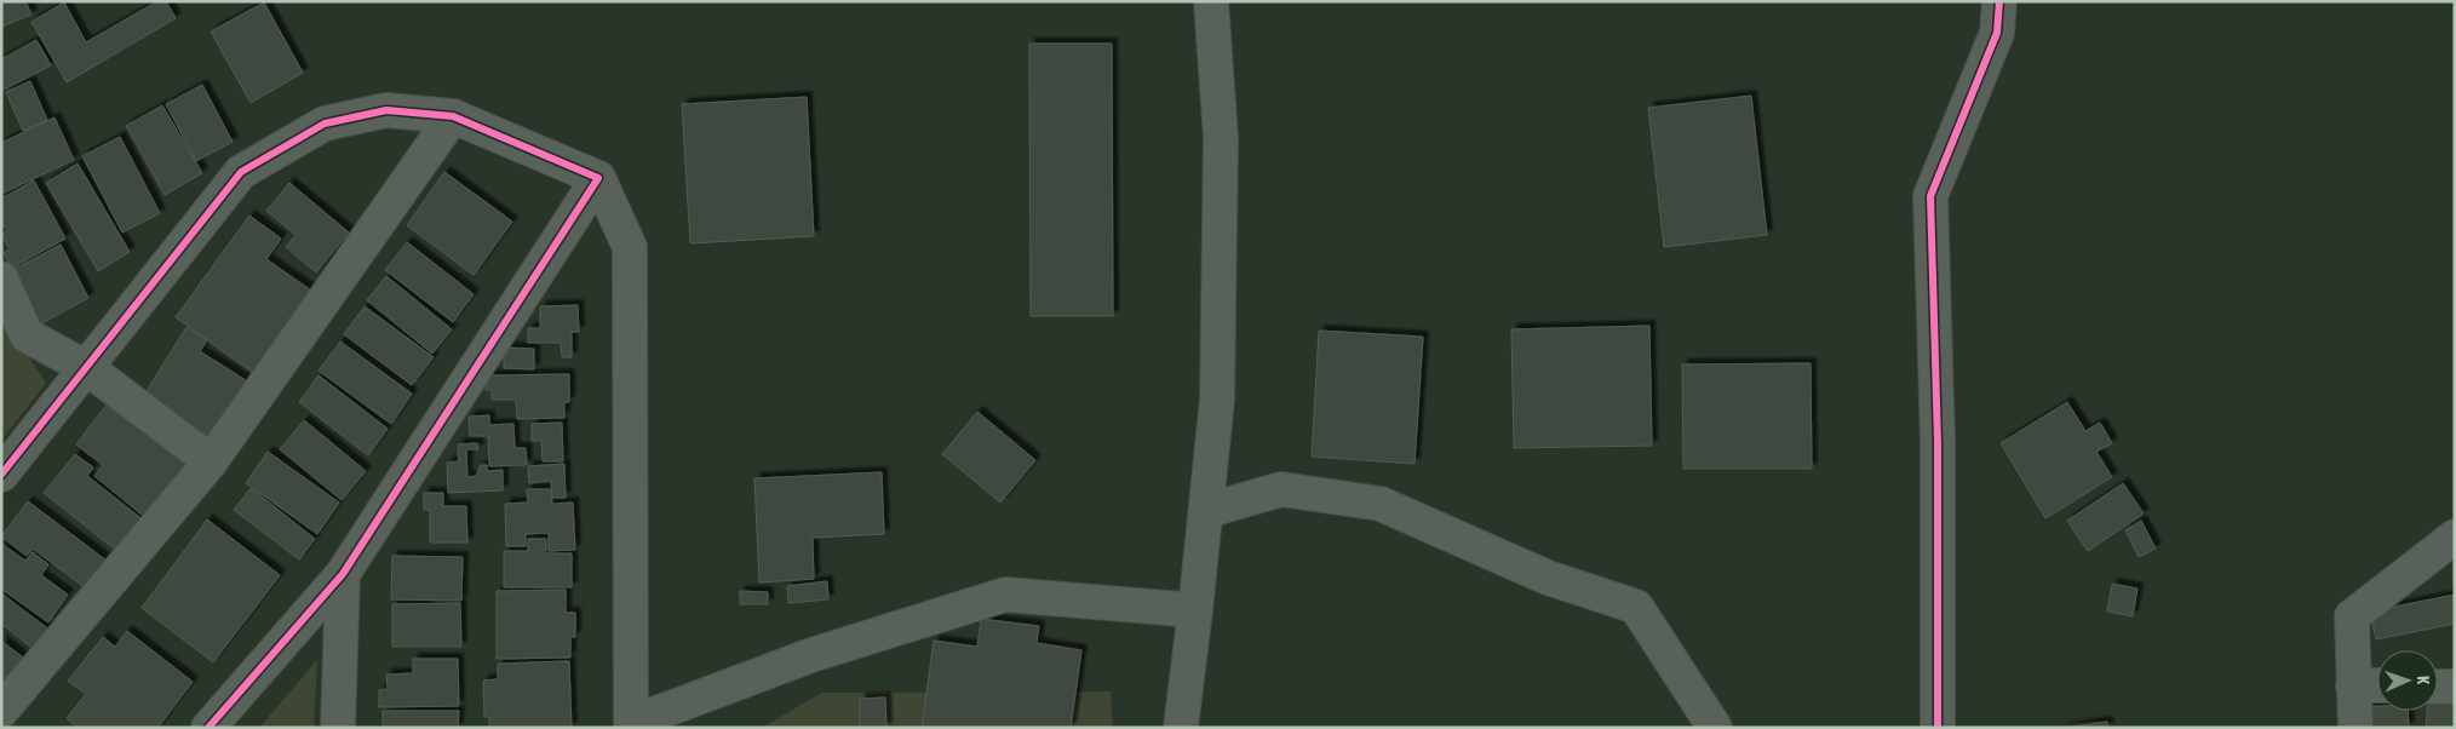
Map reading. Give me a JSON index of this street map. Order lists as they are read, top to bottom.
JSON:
{
  "north": "right"
}
